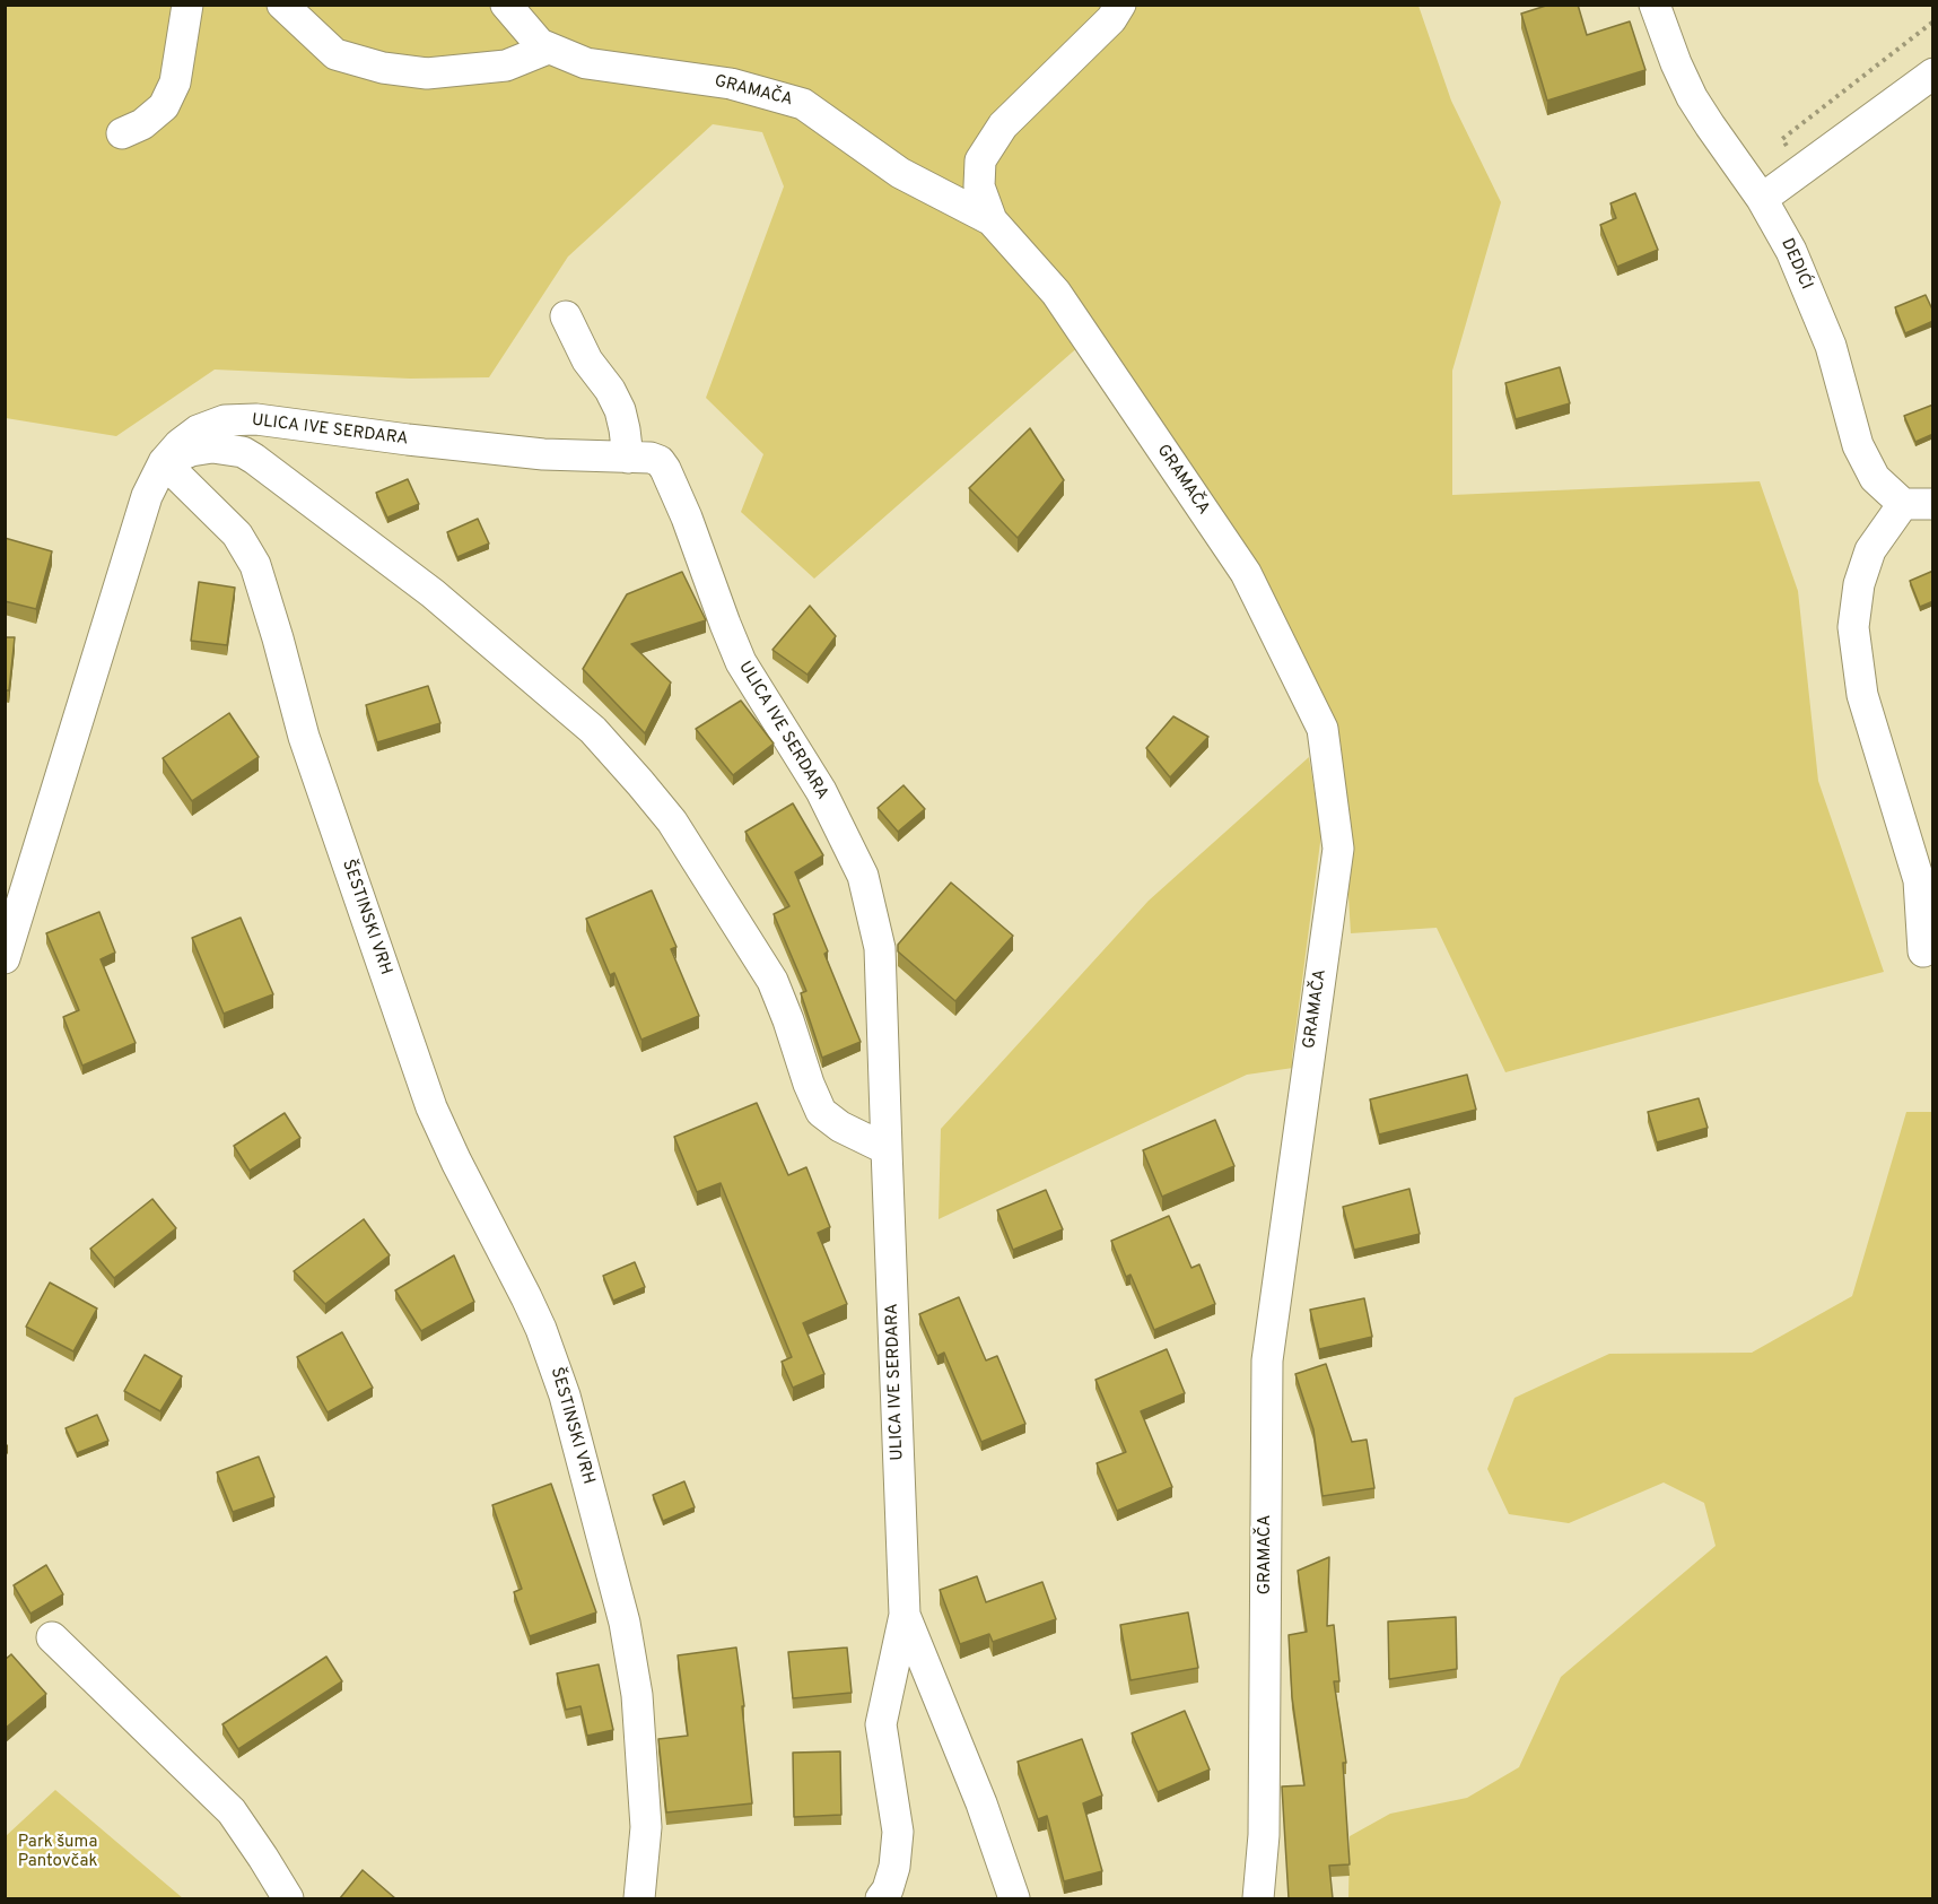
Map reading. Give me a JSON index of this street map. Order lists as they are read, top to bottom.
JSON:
{
  "streets": {
    "street": [
      "GRAMAČA",
      "DEDIĆI",
      "ULICA IVE SERDARA",
      "ŠESTINSKI VRH"
    ]
  },
  "crossings": [
    ["ULICA IVE SERDARA", "ŠESTINSKI VRH"]
  ],
  "parks": ["Park šuma Pantovčak"]
}
